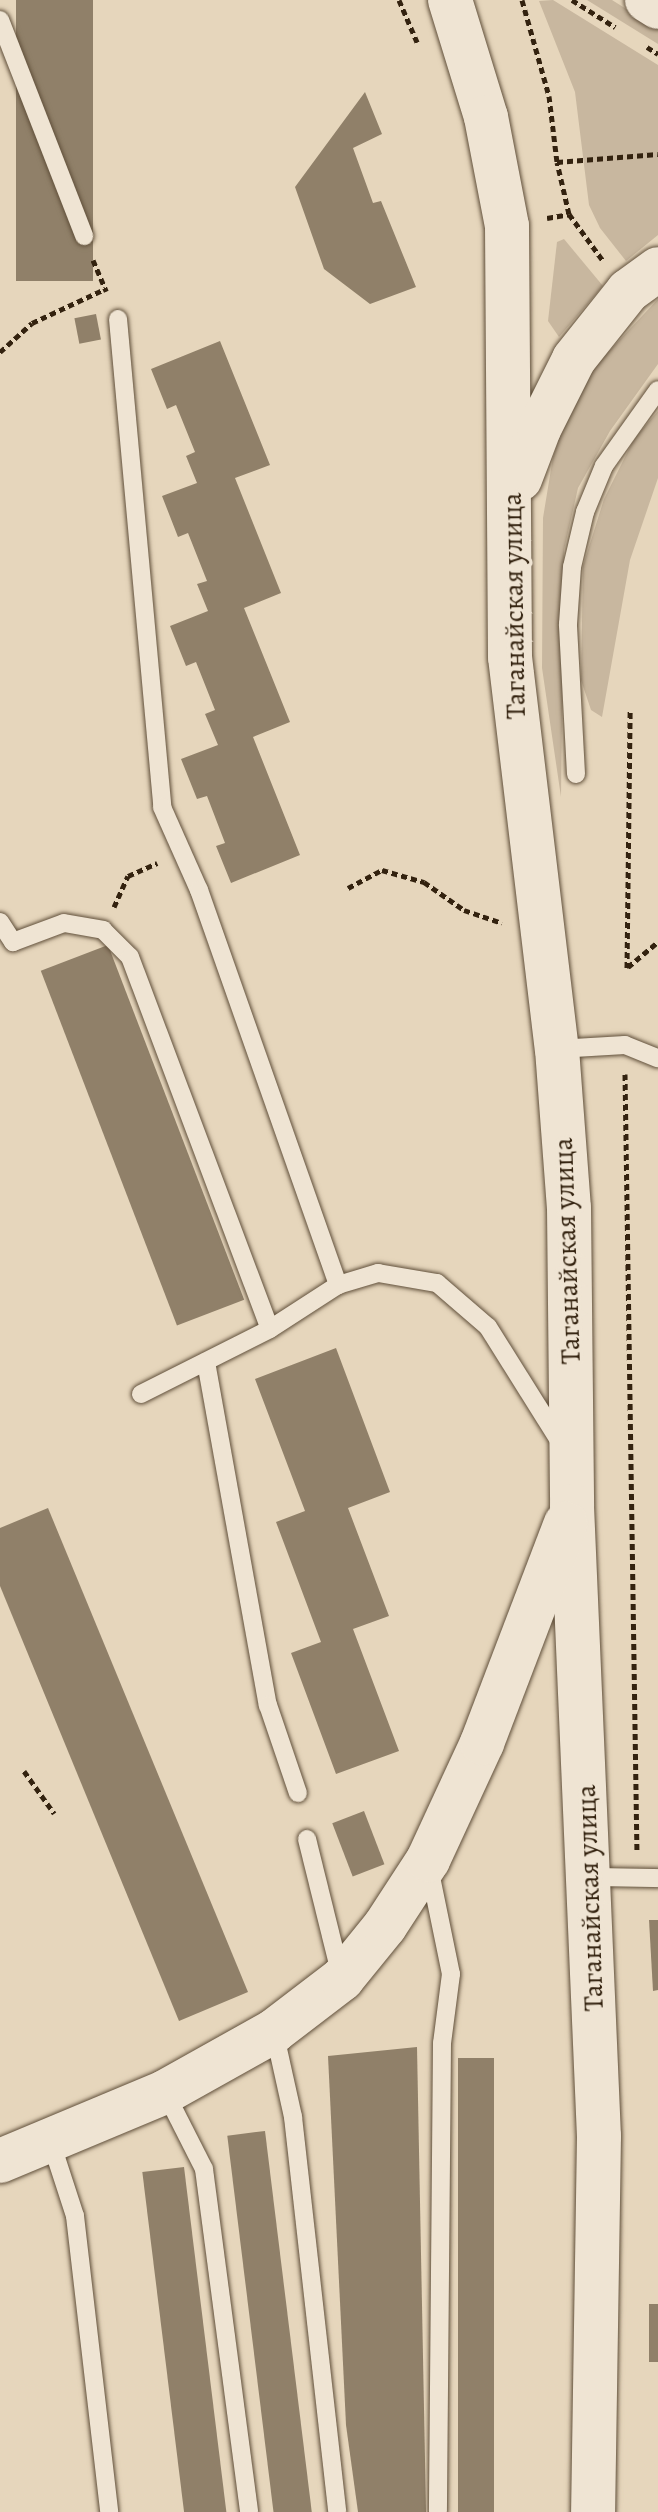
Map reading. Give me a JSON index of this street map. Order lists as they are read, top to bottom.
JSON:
{
  "streets": {
    "main road": ["Таганайская улица"]
  }
}
